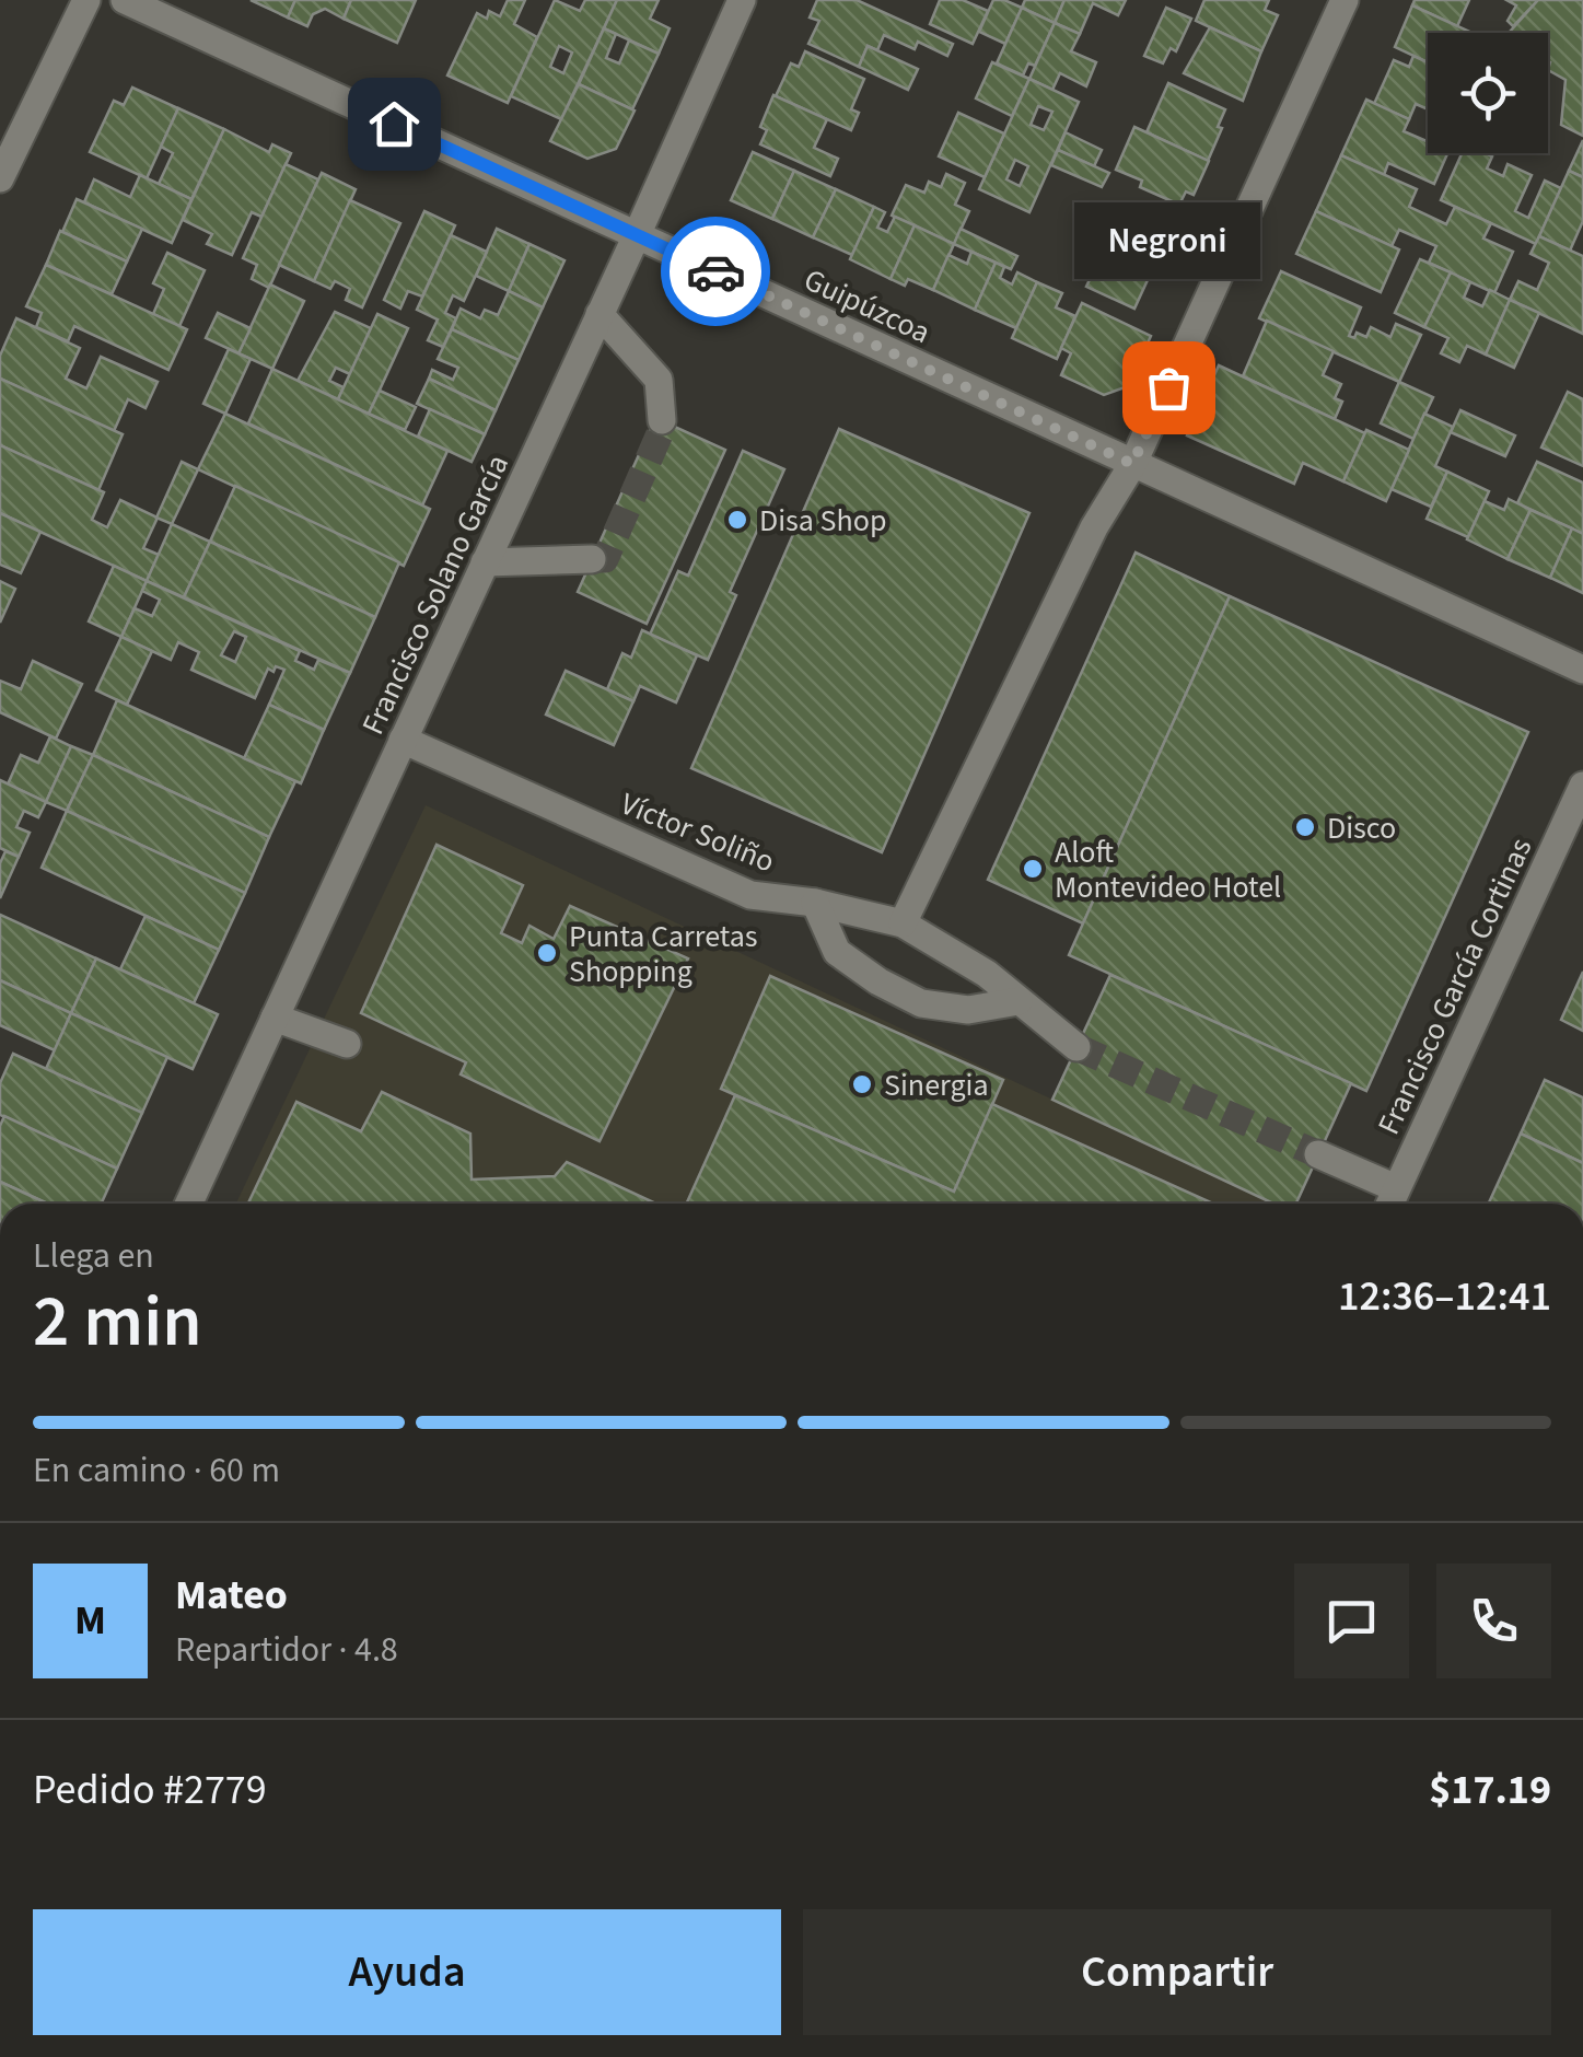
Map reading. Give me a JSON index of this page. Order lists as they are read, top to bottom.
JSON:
{
  "streets": {
    "street": [
      "Guipúzcoa",
      "Francisco Solano García",
      "Víctor Soliño",
      "Francisco García Cortinas"
    ]
  },
  "crossings": [
    ["Guipúzcoa", "Francisco Solano García"],
    ["Francisco Solano García", "Víctor Soliño"]
  ],
  "places": [
    "Negroni",
    "Disa Shop",
    "Disco",
    "Aloft Montevideo Hotel",
    "Punta Carretas Shopping",
    "Sinergia"
  ],
  "page": {
    "bubble": "Negroni",
    "heading": ["2 min", "Llega en", "12:36–12:41"],
    "panel": [
      "Mateo",
      "Repartidor · 4.8",
      "Pedido #2779",
      "$17.19"
    ],
    "bar": "En camino · 60 m",
    "round": "M",
    "buttons": ["Ayuda", "Compartir"]
  }
}
